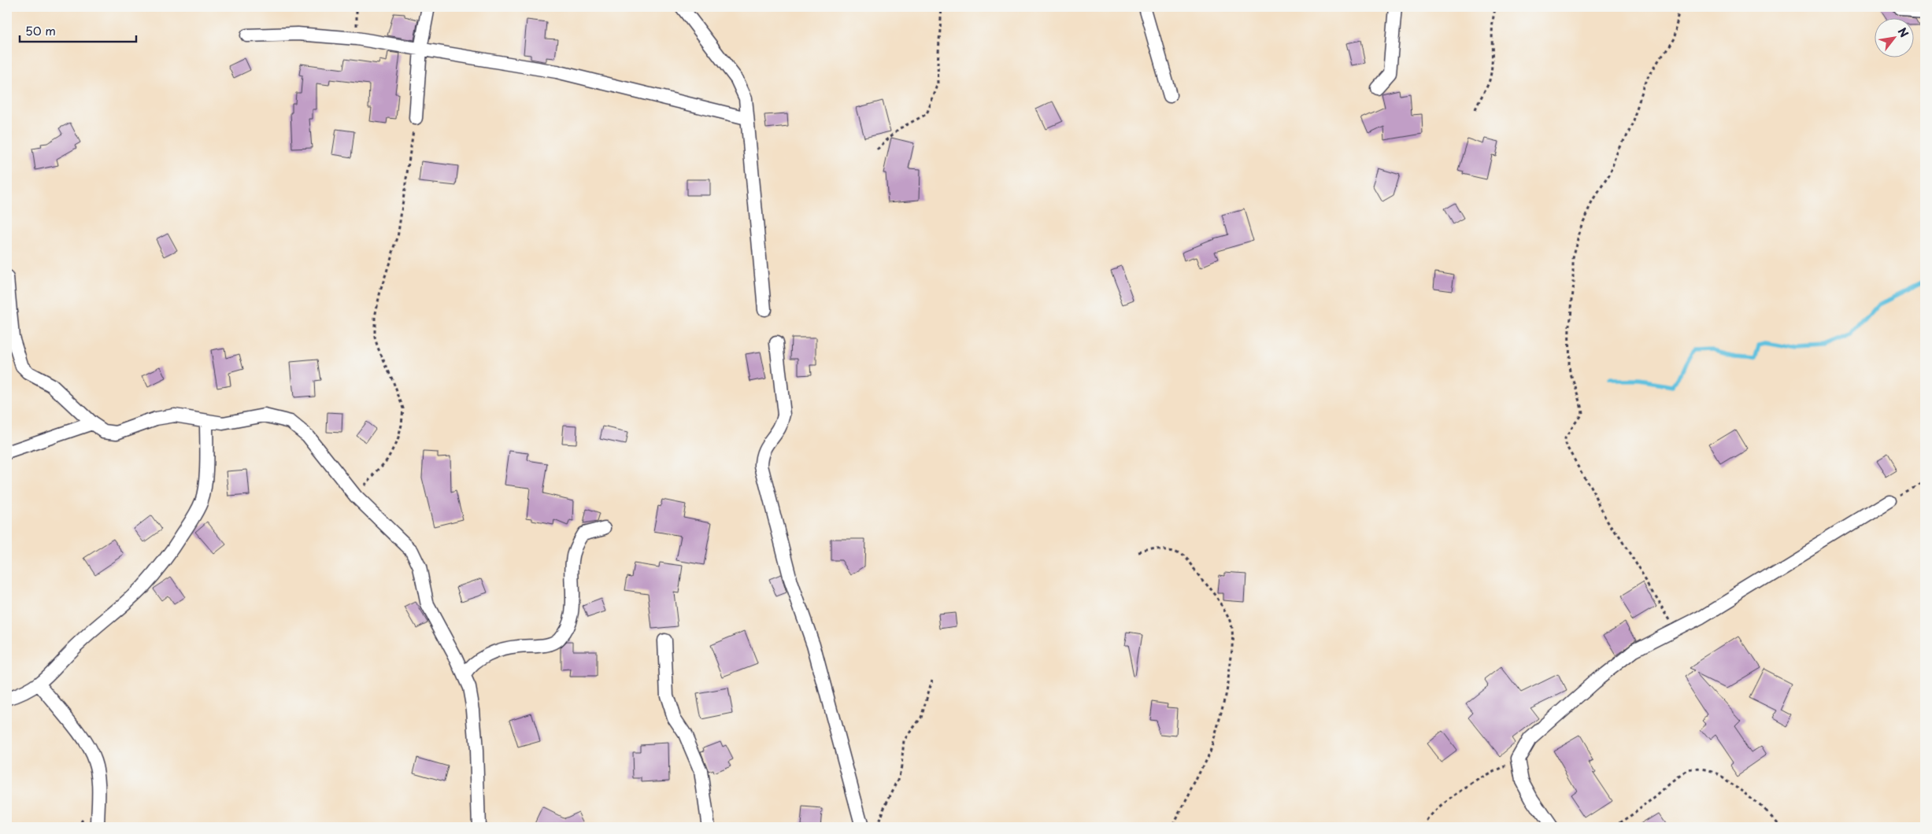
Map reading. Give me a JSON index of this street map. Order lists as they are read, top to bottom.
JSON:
{
  "scale_bar": "50 m",
  "north": "top right"
}
